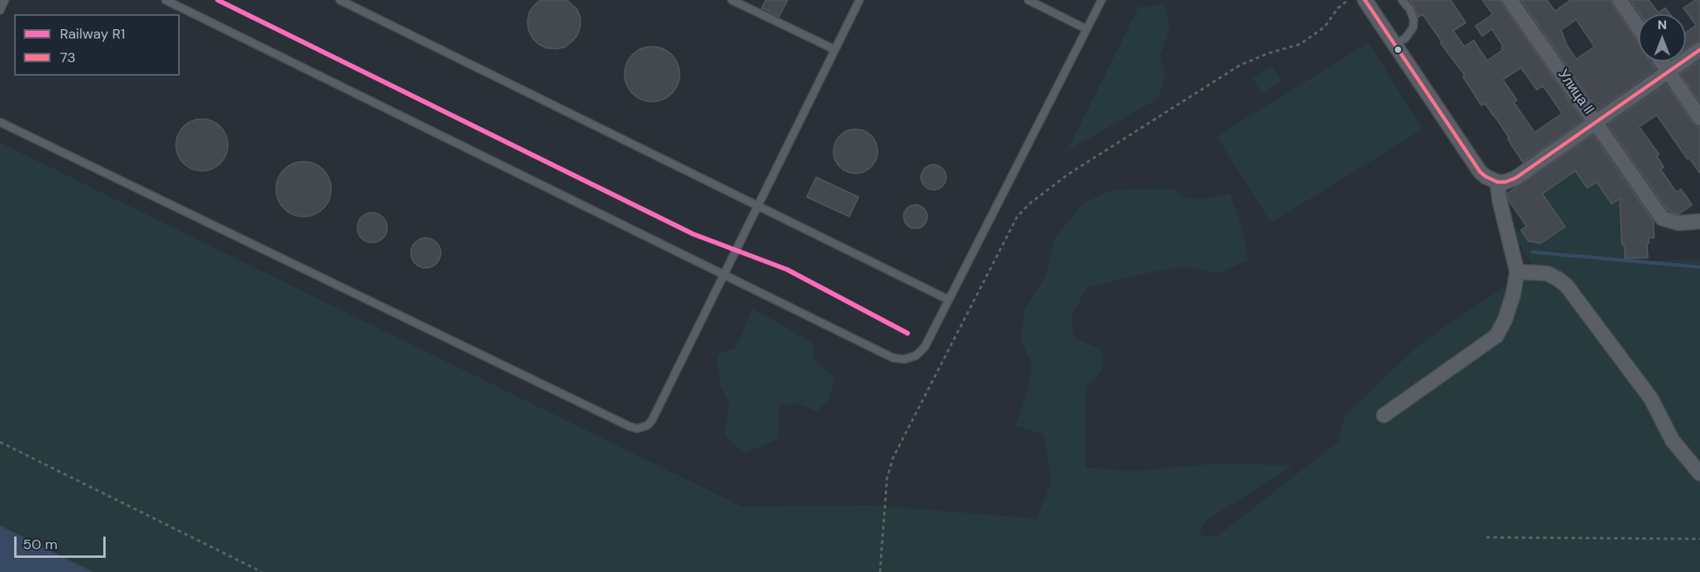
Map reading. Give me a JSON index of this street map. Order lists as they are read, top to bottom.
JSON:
{
  "streets": {
    "street": ["Улица II"]
  },
  "lines": ["rail line R1", "transit line 73"],
  "legend": ["Railway R1", "73"],
  "scale_bar": "50 m",
  "north": "top"
}
